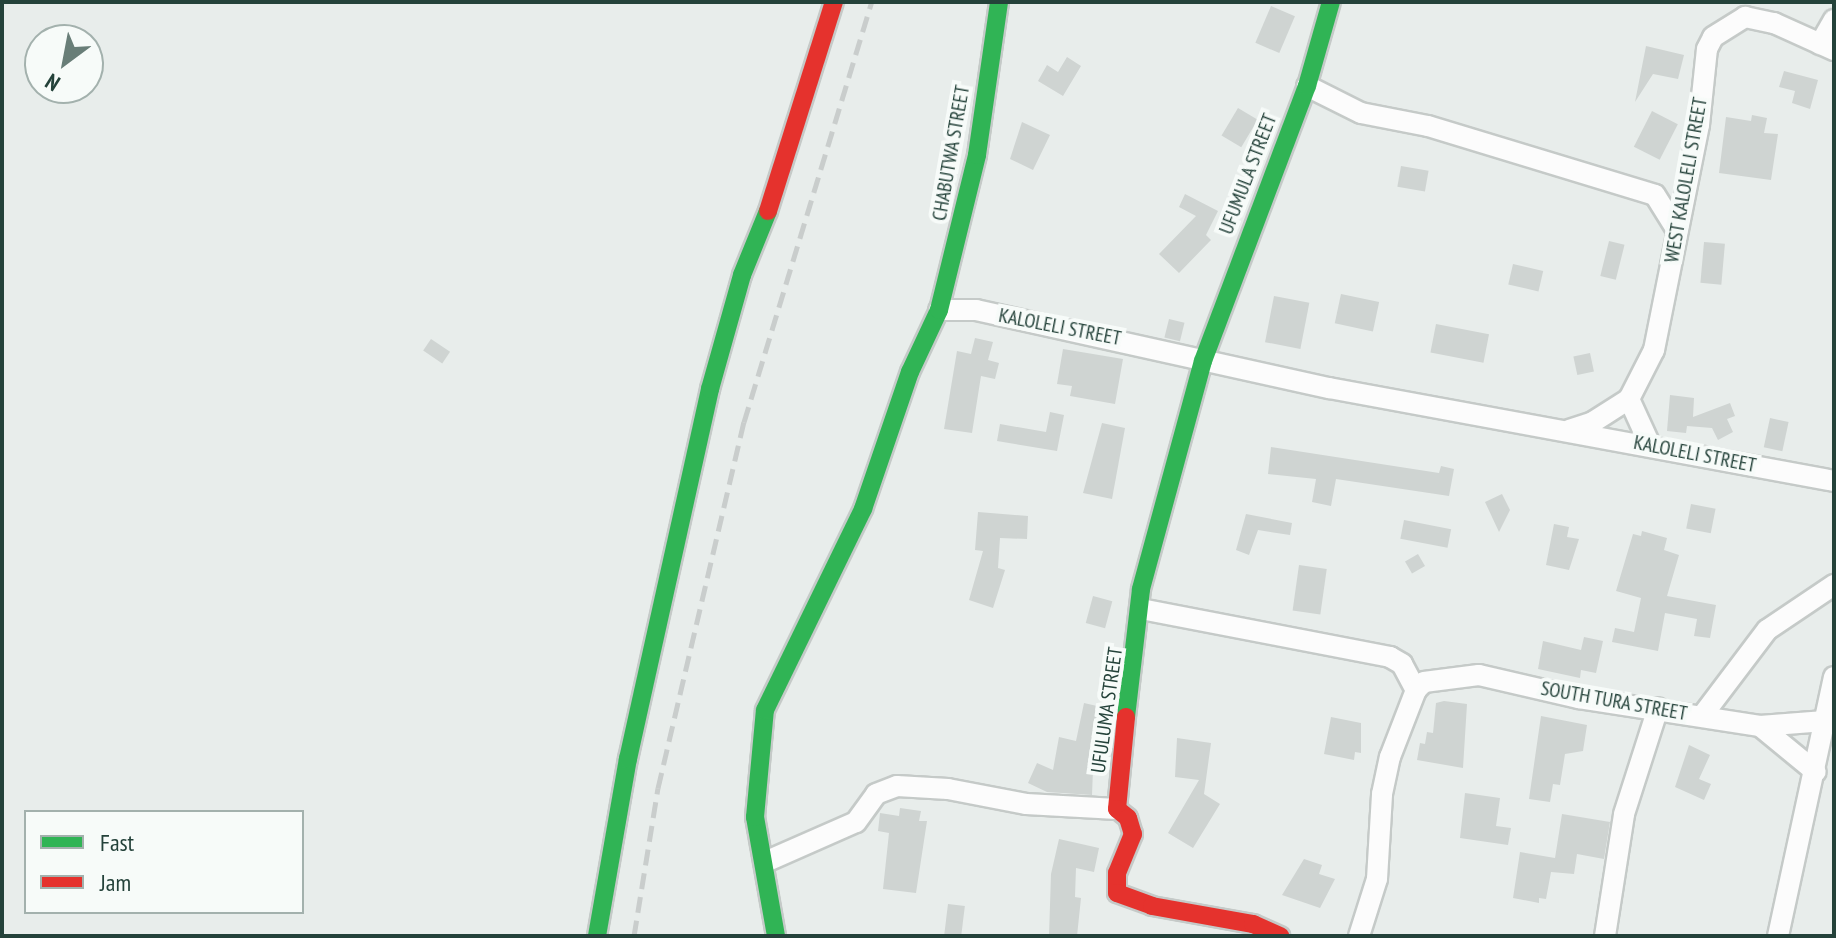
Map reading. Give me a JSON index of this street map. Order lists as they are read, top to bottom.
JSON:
{
  "streets": {
    "street": [
      "CHABUTWA STREET",
      "UFUMULA STREET",
      "WEST KALOLELI STREET",
      "KALOLELI STREET",
      "SOUTH TURA STREET",
      "UFULUMA STREET"
    ]
  },
  "crossings": [
    ["CHABUTWA STREET", "KALOLELI STREET"],
    ["UFUMULA STREET", "KALOLELI STREET"],
    ["UFUMULA STREET", "UFULUMA STREET"],
    ["KALOLELI STREET", "UFULUMA STREET"]
  ],
  "legend": ["Fast", "Jam"],
  "north": "bottom left"
}
